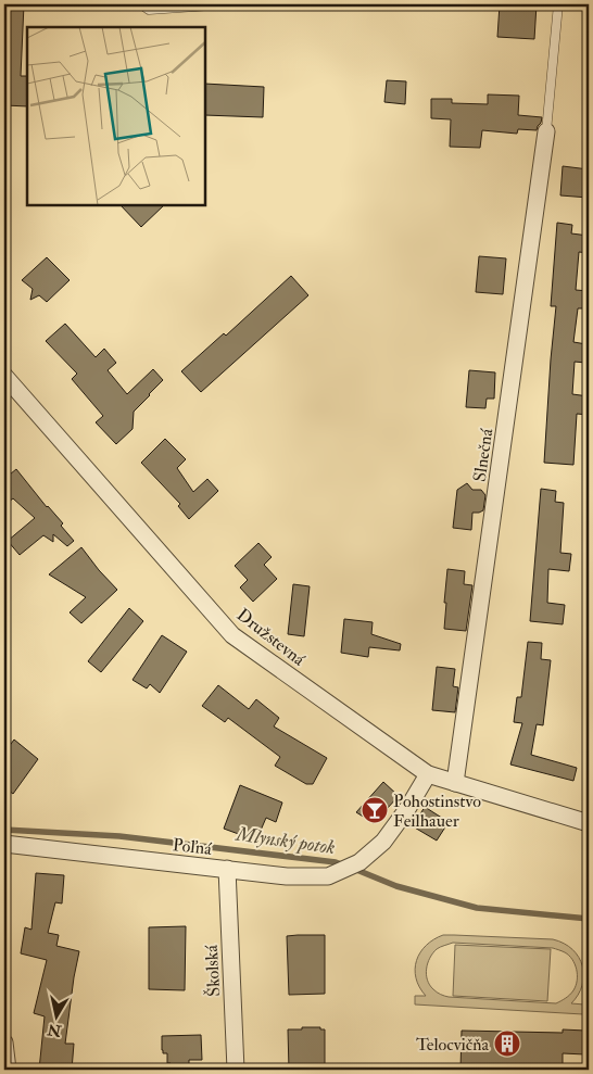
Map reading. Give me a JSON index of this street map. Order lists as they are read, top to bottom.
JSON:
{
  "streets": {
    "street": [
      "Slnečná",
      "Družstevná",
      "Poľná",
      "Školská"
    ]
  },
  "crossings": [
    ["Slnečná", "Družstevná"],
    ["Družstevná", "Poľná"],
    ["Poľná", "Školská"]
  ],
  "water": ["Mlynský potok"],
  "places": {
    "bar": ["Pohostinstvo Feilhauer"],
    "building": ["Telocvičňa"]
  },
  "north": "bottom"
}
